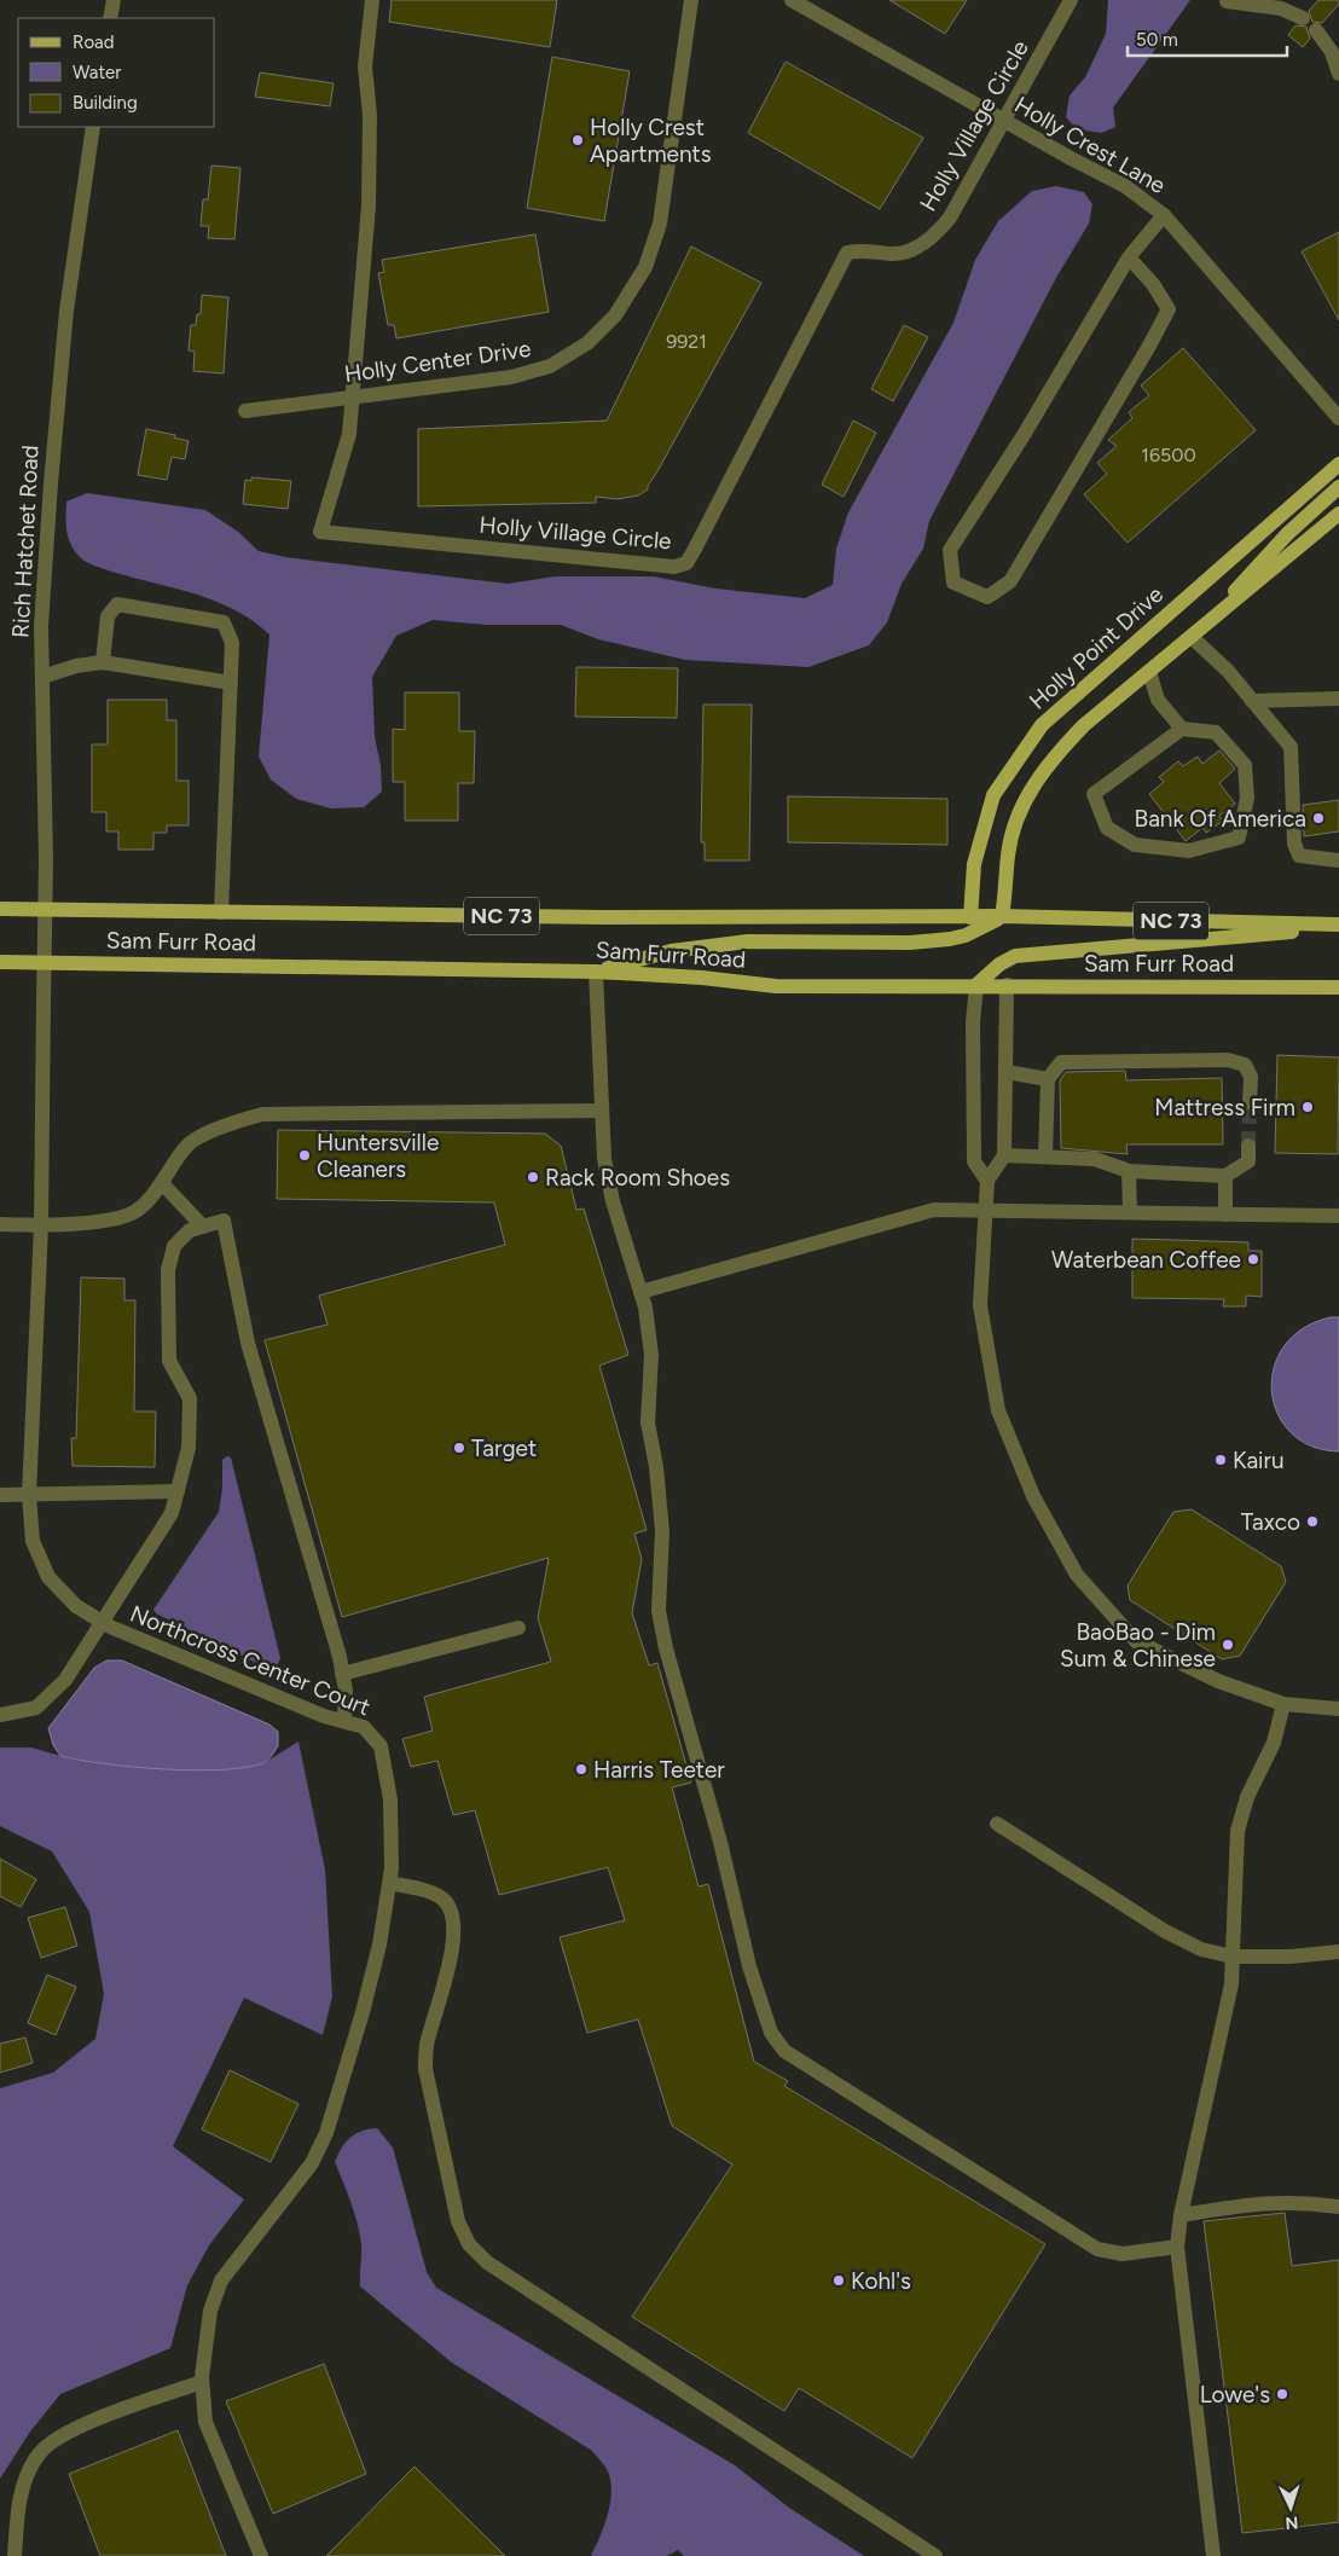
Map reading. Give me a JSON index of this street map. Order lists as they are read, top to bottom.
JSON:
{
  "streets": {
    "main road": ["Holly Point Drive", "NC 73", "Sam Furr Road"],
    "street": [
      "Holly Village Circle",
      "Holly Crest Lane",
      "Holly Center Drive",
      "Rich Hatchet Road",
      "Northcross Center Court"
    ]
  },
  "crossings": [
    ["Holly Village Circle", "Holly Crest Lane"],
    ["Holly Village Circle", "Holly Center Drive"],
    ["Rich Hatchet Road", "Sam Furr Road"],
    ["Rich Hatchet Road", "Northcross Center Court"],
    ["Holly Point Drive", "Sam Furr Road"],
    ["Sam Furr Road", "Northcross Center Court"]
  ],
  "places": [
    "Holly Crest Apartments",
    "Bank Of America",
    "Mattress Firm",
    "Huntersville Cleaners",
    "Rack Room Shoes",
    "Waterbean Coffee",
    "Target",
    "Kairu",
    "Taxco",
    "BaoBao - Dim Sum & Chinese",
    "Harris Teeter",
    "Kohl's",
    "Lowe's"
  ],
  "house_numbers": ["9921", "16500"],
  "legend": ["Road", "Water", "Building"],
  "scale_bar": "50 m",
  "north": "bottom"
}
